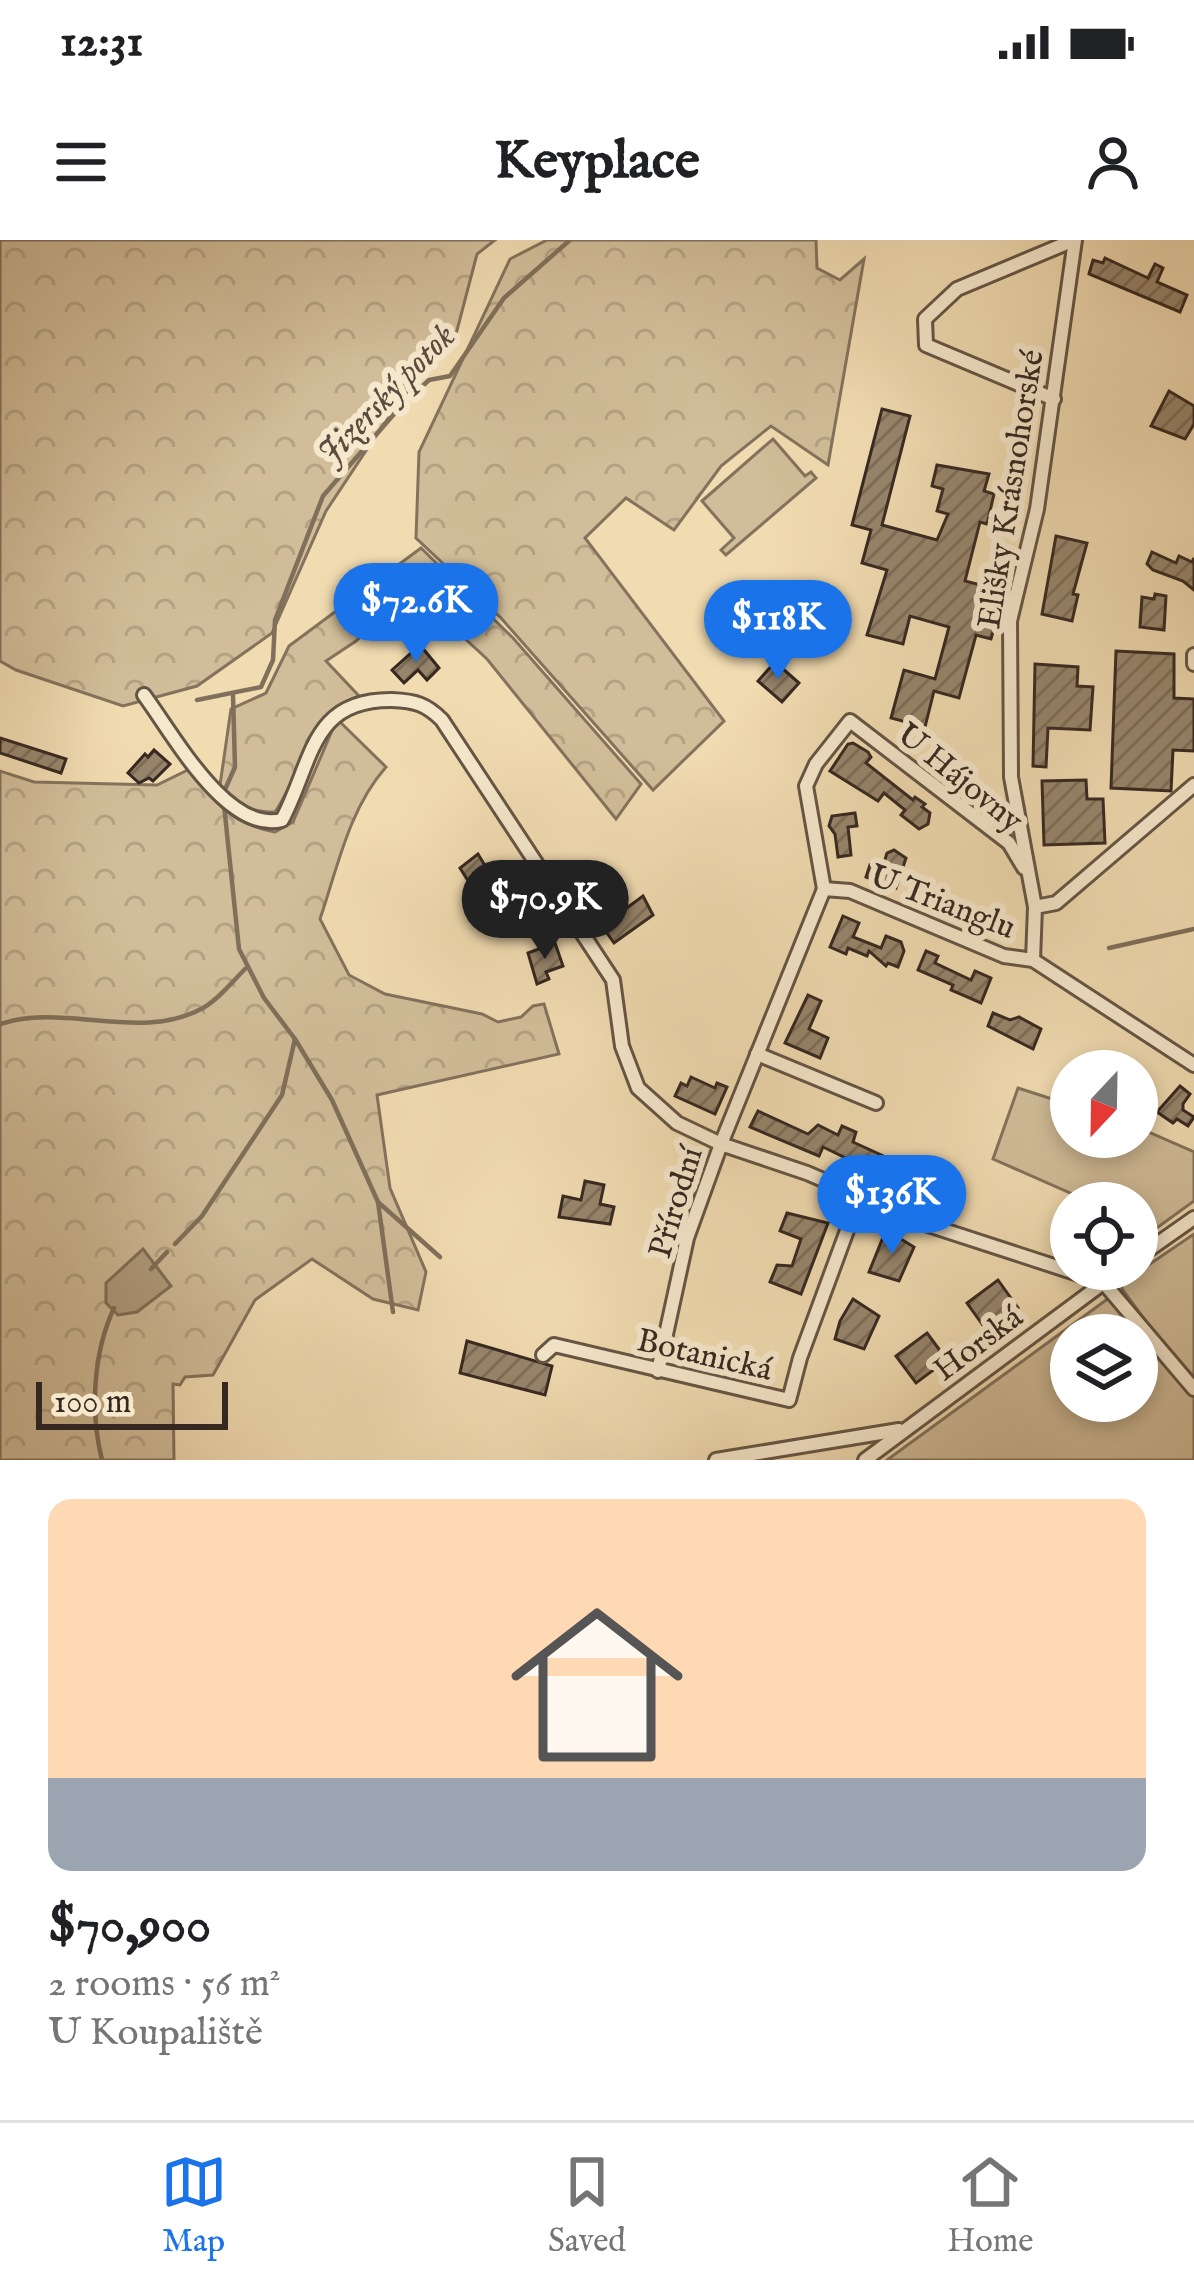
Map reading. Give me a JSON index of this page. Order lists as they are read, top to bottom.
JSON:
{
  "streets": {
    "street": [
      "Elišky Krásnohorské",
      "U Hájovny",
      "U Trianglu",
      "Přírodní",
      "Horská",
      "Botanická"
    ]
  },
  "crossings": [
    ["Elišky Krásnohorské", "U Hájovny"],
    ["Elišky Krásnohorské", "U Trianglu"],
    ["U Hájovny", "U Trianglu"],
    ["U Trianglu", "Přírodní"],
    ["Přírodní", "Botanická"]
  ],
  "water": ["Jizerský potok"],
  "scale_bar": "100 m",
  "north": "bottom",
  "page": {
    "status": "12:31",
    "header": "Keyplace",
    "price": [
      "$72.6K",
      "$118K",
      "$70.9K",
      "$136K"
    ],
    "scale": "100 m",
    "list": [
      {
        "name": "$70,900",
        "note": "2 rooms · 56 m² · U Koupaliště"
      }
    ],
    "tabs": ["Map", "Saved", "Home"]
  }
}
